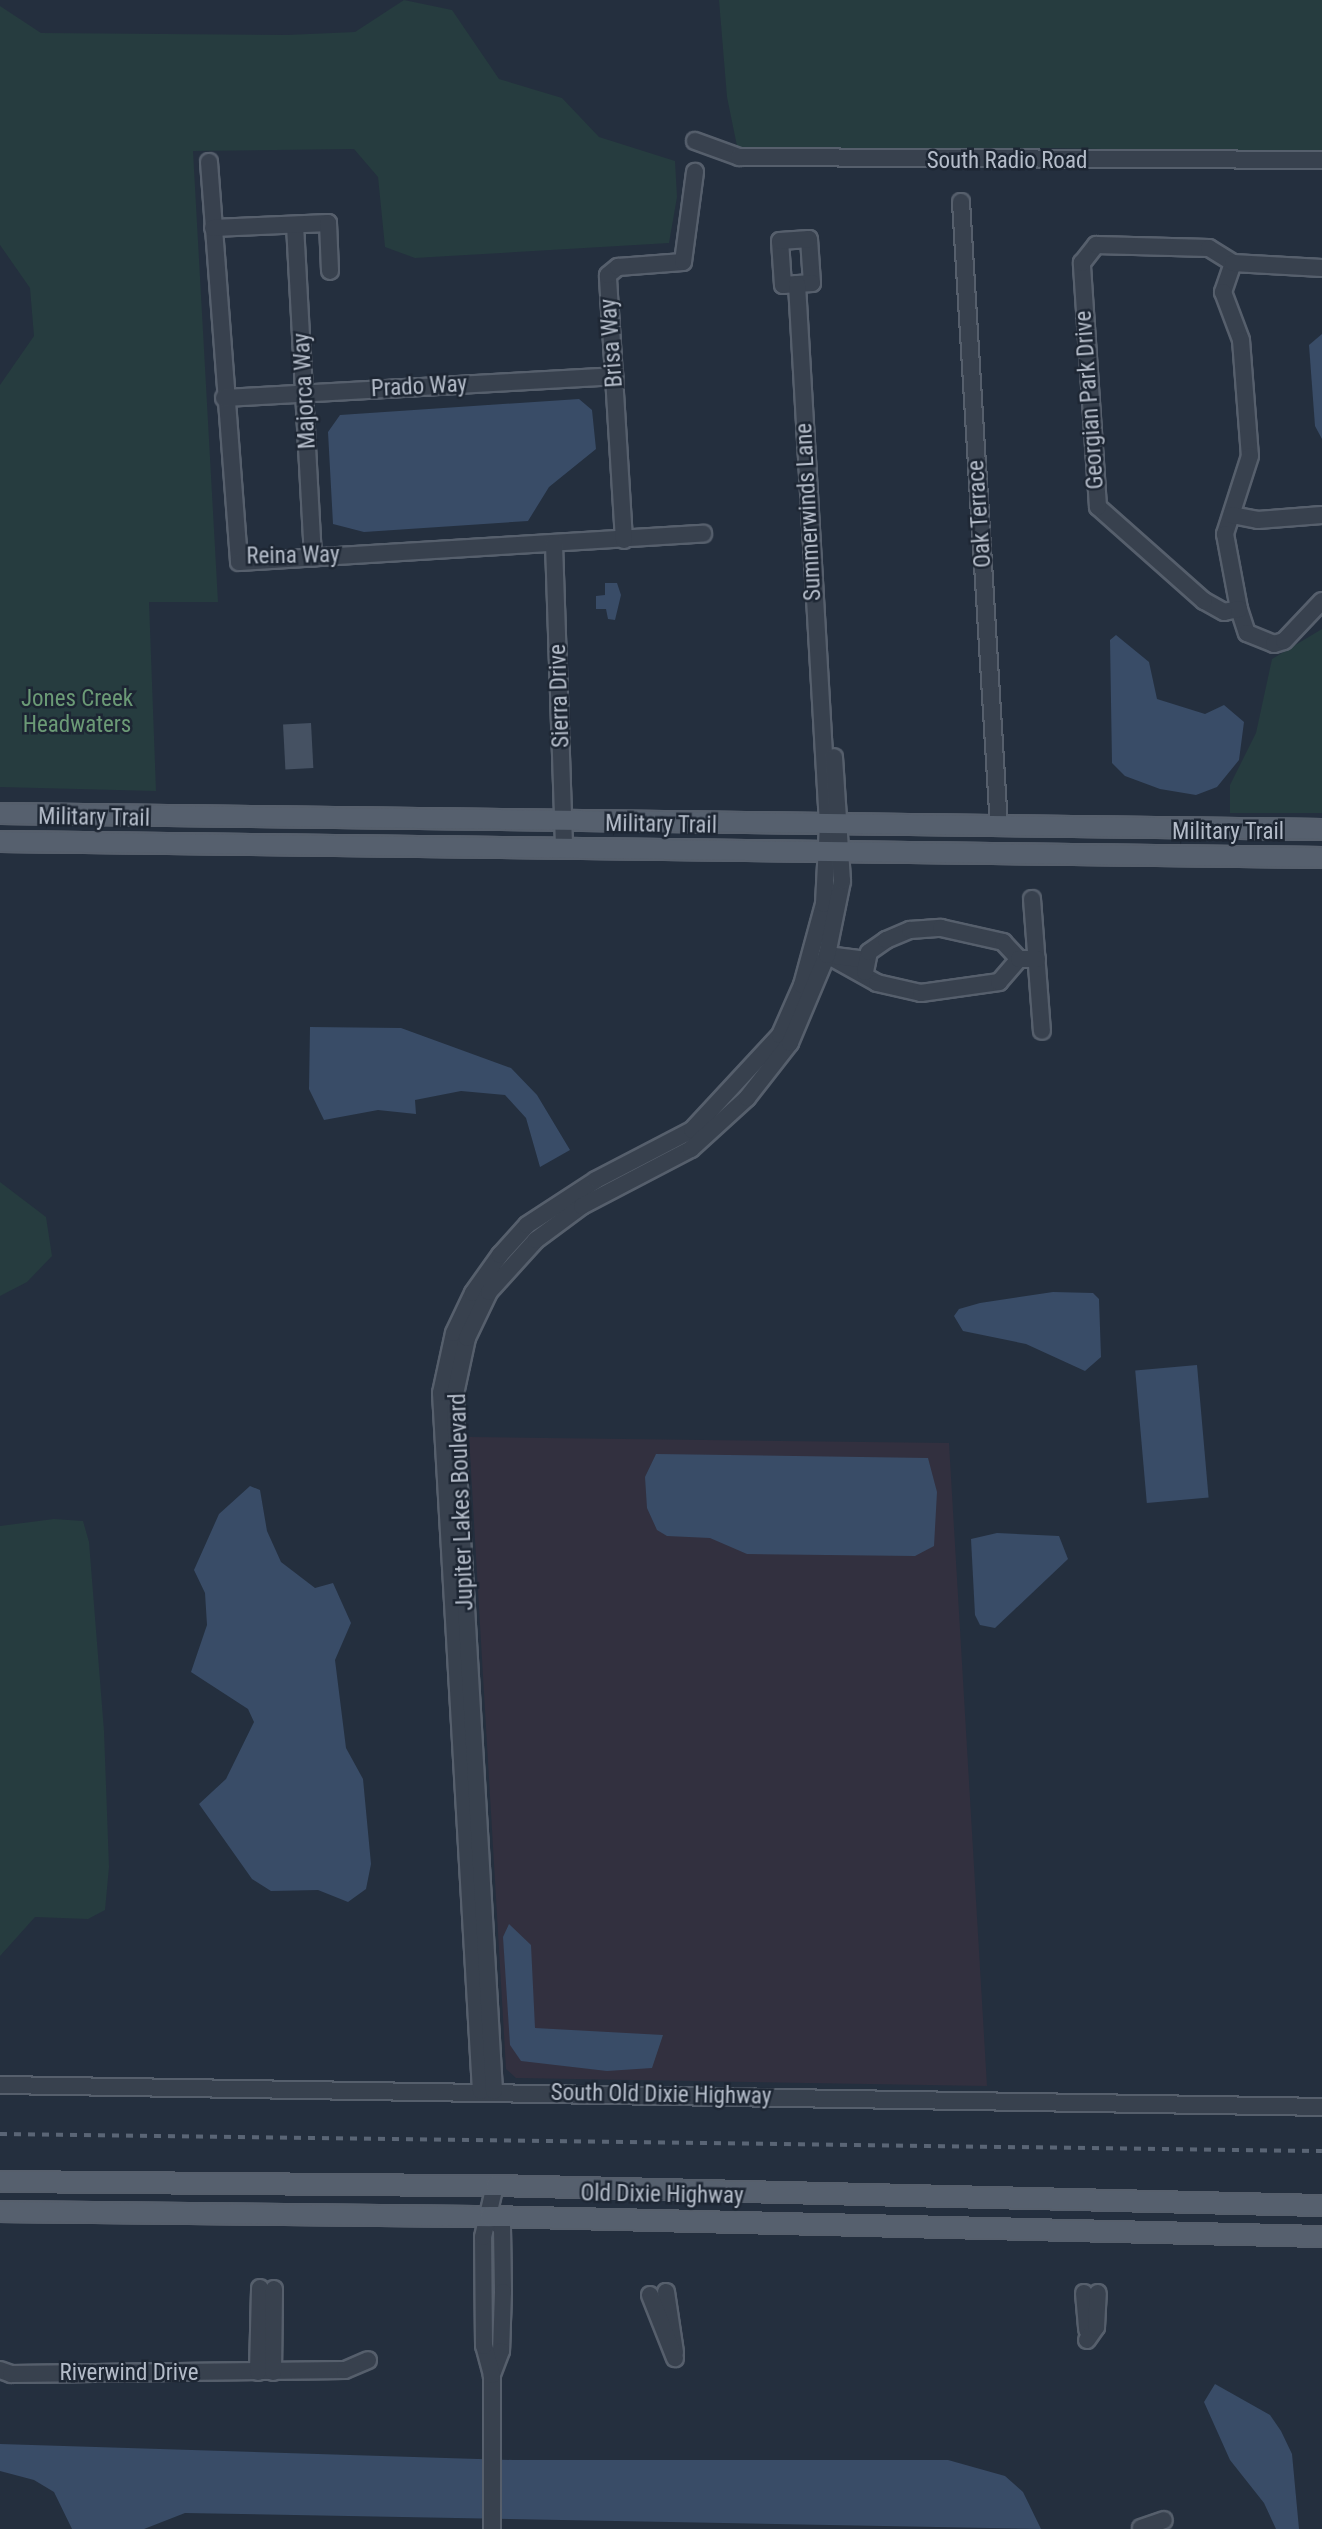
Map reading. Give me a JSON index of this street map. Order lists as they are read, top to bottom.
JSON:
{
  "streets": {
    "main road": ["Military Trail", "Old Dixie Highway"],
    "street": [
      "South Radio Road",
      "Brisa Way",
      "Prado Way",
      "Majorca Way",
      "Georgian Park Drive",
      "Summerwinds Lane",
      "Oak Terrace",
      "Reina Way",
      "Sierra Drive",
      "Jupiter Lakes Boulevard",
      "South Old Dixie Highway",
      "Riverwind Drive"
    ]
  },
  "crossings": [
    ["Brisa Way", "Prado Way"],
    ["Brisa Way", "Reina Way"],
    ["Prado Way", "Majorca Way"],
    ["Prado Way", "Reina Way"],
    ["Majorca Way", "Reina Way"],
    ["Summerwinds Lane", "Military Trail"],
    ["Summerwinds Lane", "Jupiter Lakes Boulevard"],
    ["Oak Terrace", "Military Trail"],
    ["Reina Way", "Sierra Drive"],
    ["Sierra Drive", "Military Trail"],
    ["Military Trail", "Jupiter Lakes Boulevard"],
    ["Jupiter Lakes Boulevard", "South Old Dixie Highway"]
  ],
  "parks": ["Jones Creek Headwaters"]
}
